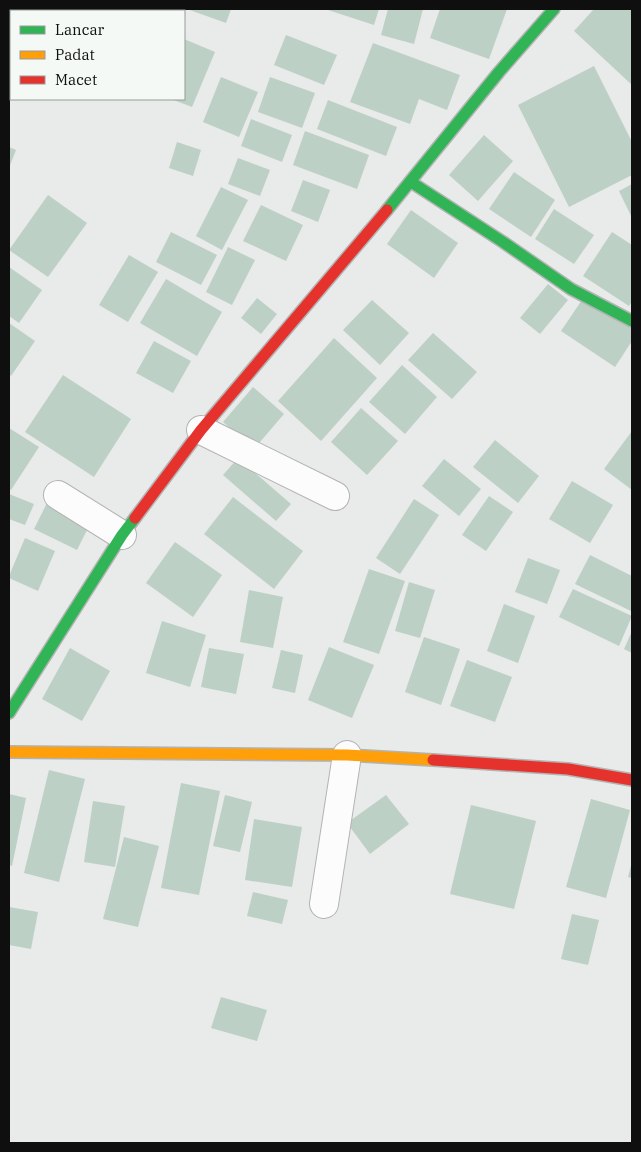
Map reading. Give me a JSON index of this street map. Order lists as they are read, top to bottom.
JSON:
{
  "legend": ["Lancar", "Padat", "Macet"]
}
